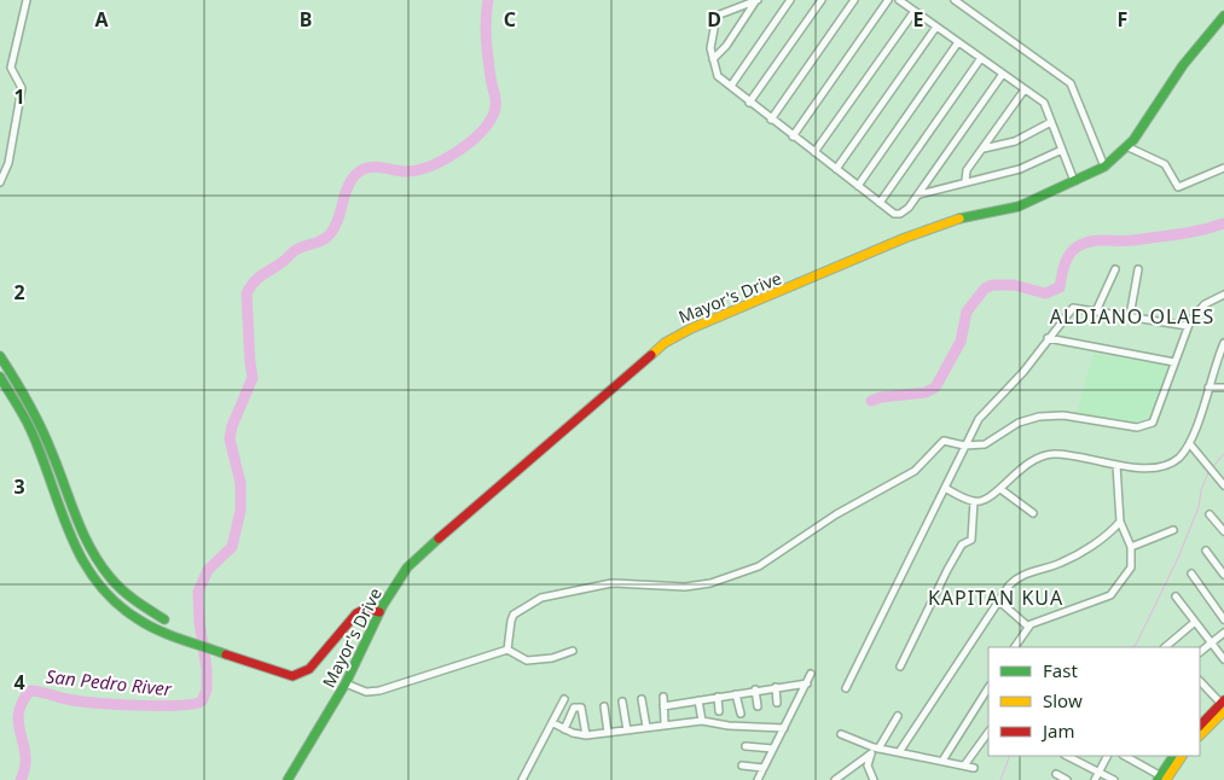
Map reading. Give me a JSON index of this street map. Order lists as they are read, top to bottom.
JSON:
{
  "streets": {
    "street": ["Mayor's Drive"]
  },
  "districts": ["ALDIANO OLAES", "KAPITAN KUA"],
  "water": ["San Pedro River"],
  "legend": ["Fast", "Slow", "Jam"],
  "grid": {
    "columns": [
      "A",
      "B",
      "C",
      "D",
      "E",
      "F"
    ],
    "rows": [
      "1",
      "2",
      "3",
      "4"
    ]
  }
}
